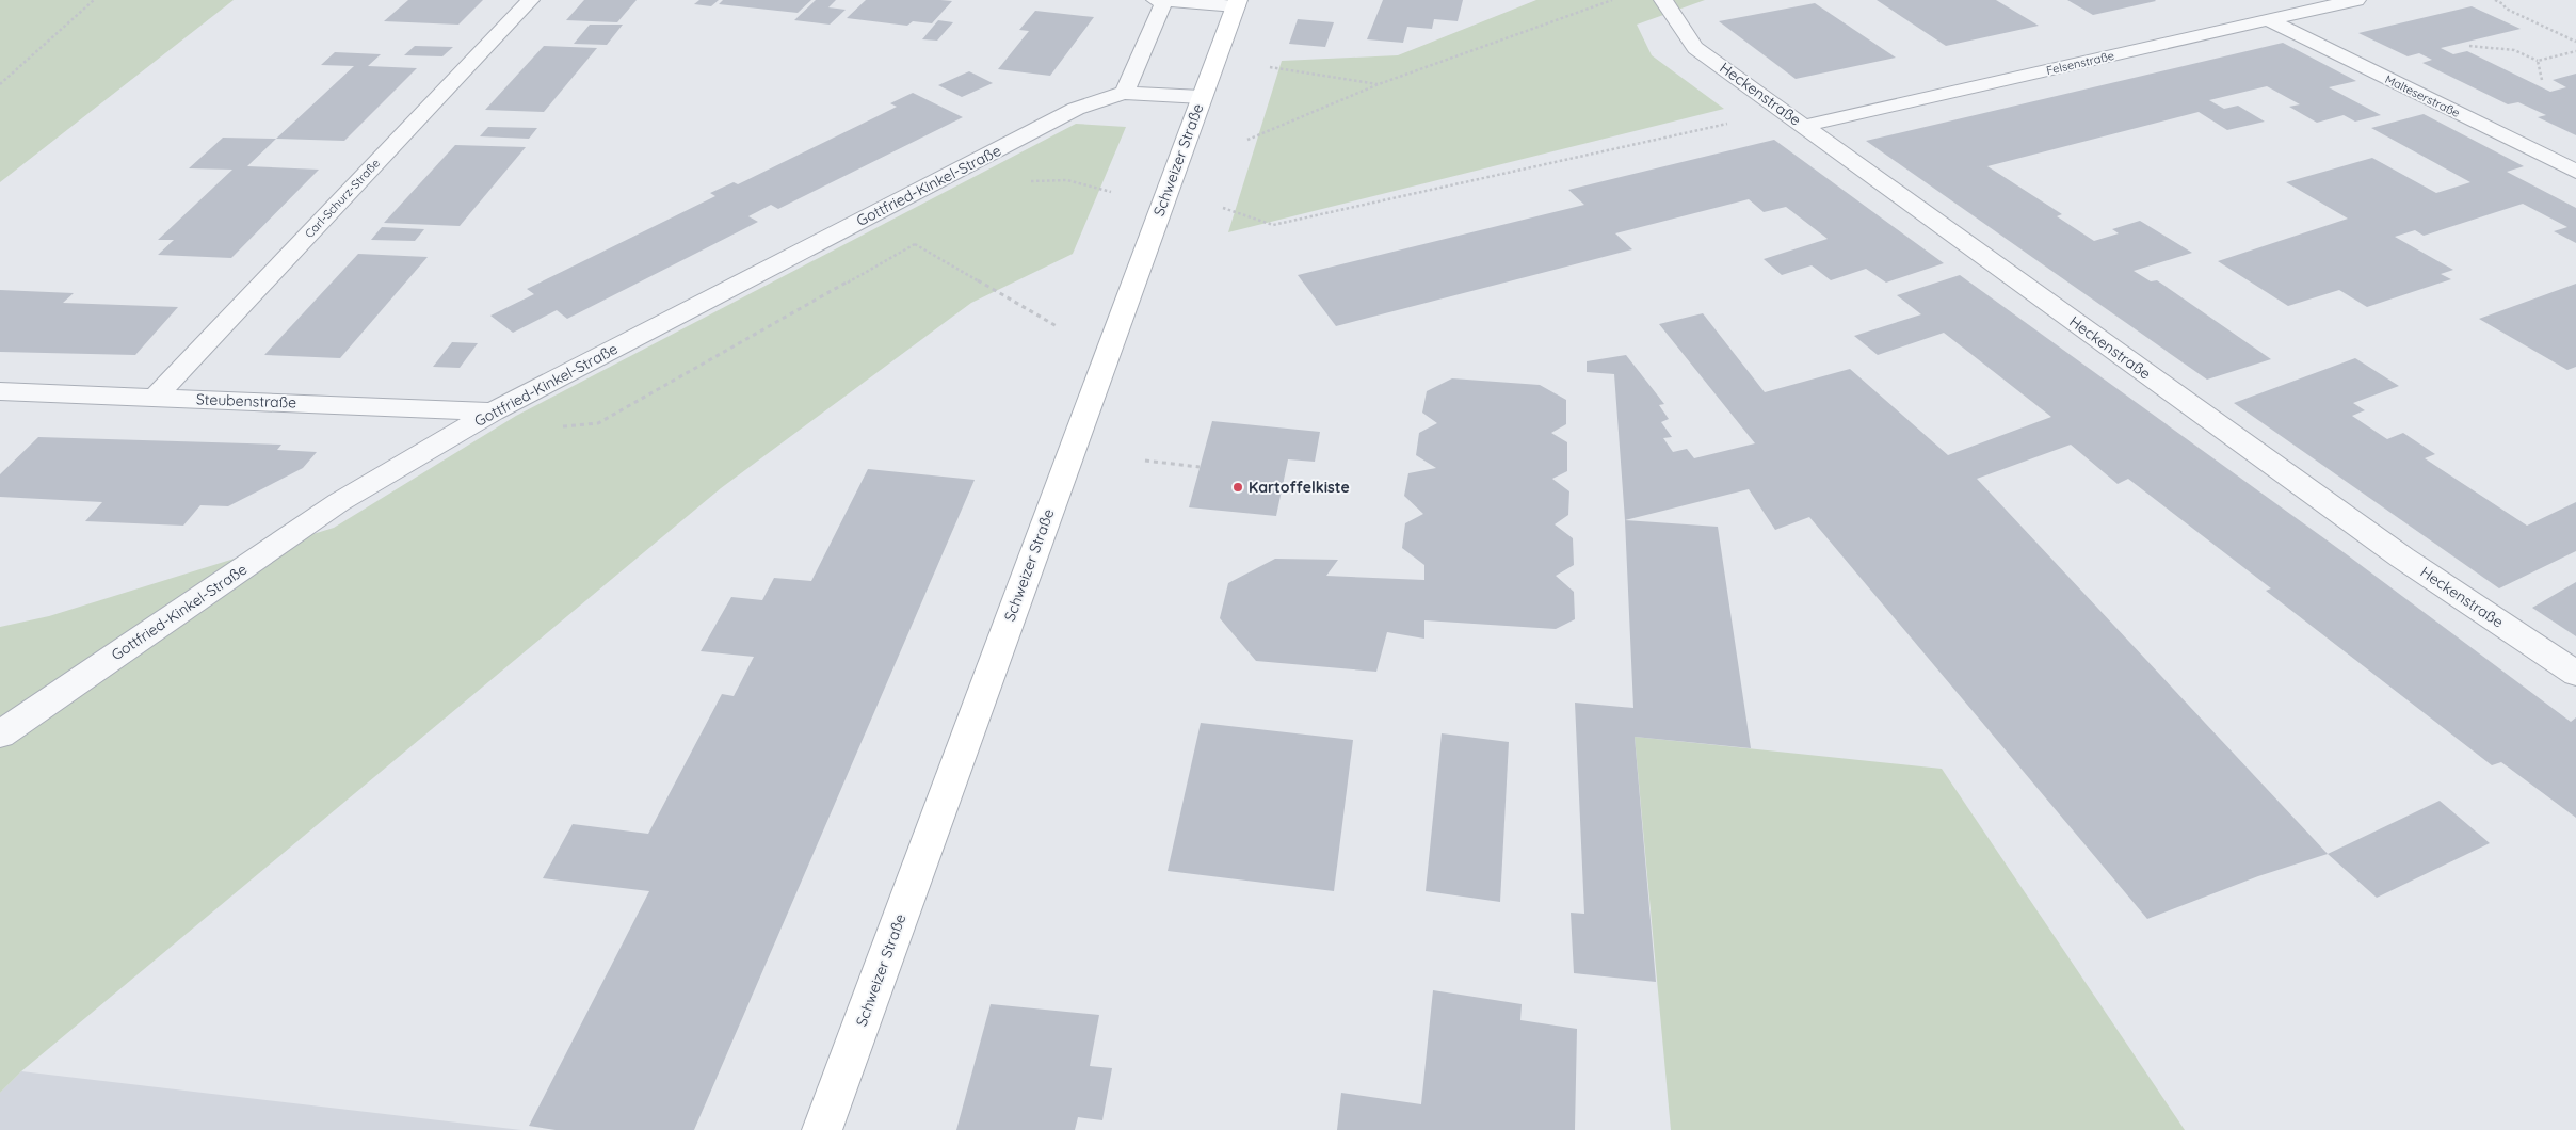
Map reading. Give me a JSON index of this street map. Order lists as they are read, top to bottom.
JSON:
{
  "streets": {
    "main road": ["Schweizer Straße"],
    "street": [
      "Felsenstraße",
      "Heckenstraße",
      "Malteserstraße",
      "Gottfried-Kinkel-Straße",
      "Carl-Schurz-Straße",
      "Steubenstraße"
    ]
  },
  "crossings": [
    ["Felsenstraße", "Heckenstraße"],
    ["Felsenstraße", "Malteserstraße"],
    ["Schweizer Straße", "Gottfried-Kinkel-Straße"],
    ["Gottfried-Kinkel-Straße", "Steubenstraße"],
    ["Carl-Schurz-Straße", "Steubenstraße"]
  ],
  "places": ["Kartoffelkiste"]
}
